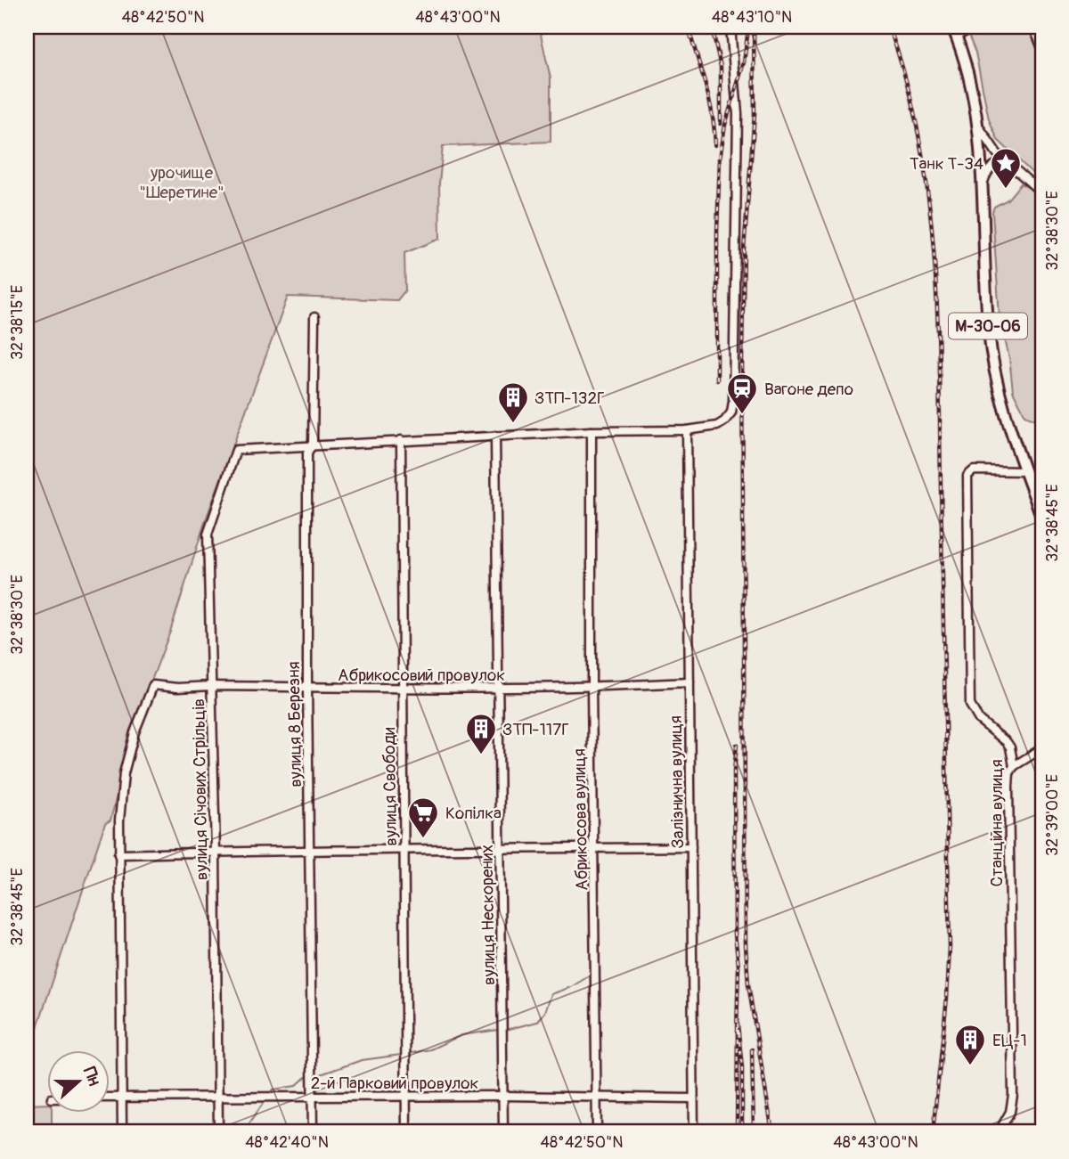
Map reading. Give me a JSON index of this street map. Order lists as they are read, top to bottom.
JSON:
{
  "streets": {
    "main road": ["М-30-06"],
    "street": [
      "Абрикосовий провулок",
      "вулиця 8 Березня",
      "Залізнична вулиця",
      "вулиця Свободи",
      "вулиця Січових Стрільців",
      "Абрикосова вулиця",
      "Станційна вулиця",
      "вулиця Нескорених",
      "2-й Парковий провулок"
    ]
  },
  "crossings": [
    ["М-30-06", "Станційна вулиця"],
    ["Абрикосовий провулок", "вулиця 8 Березня"],
    ["Абрикосовий провулок", "Залізнична вулиця"],
    ["Абрикосовий провулок", "вулиця Свободи"],
    ["Абрикосовий провулок", "вулиця Січових Стрільців"],
    ["Абрикосовий провулок", "Абрикосова вулиця"],
    ["Абрикосовий провулок", "вулиця Нескорених"],
    ["вулиця 8 Березня", "вулиця Січових Стрільців"],
    ["вулиця 8 Березня", "2-й Парковий провулок"],
    ["Залізнична вулиця", "2-й Парковий провулок"],
    ["вулиця Свободи", "2-й Парковий провулок"],
    ["вулиця Січових Стрільців", "2-й Парковий провулок"],
    ["Абрикосова вулиця", "2-й Парковий провулок"],
    ["вулиця Нескорених", "2-й Парковий провулок"]
  ],
  "parks": ["урочище \"Шеретине\""],
  "places": {
    "place": ["Танк Т-34"],
    "station": ["Вагоне депо"],
    "building": ["ЗТП-132Г", "ЗТП-117Г", "ЕЦ-1"],
    "supermarket": ["Копілка"]
  },
  "north": "right",
  "coordinates": [
    "48°42'50\"N",
    "48°43'00\"N",
    "48°43'10\"N",
    "32°38'30\"E",
    "32°38'15\"E",
    "32°38'45\"E",
    "32°39'00\"E",
    "48°42'40\"N"
  ]
}
